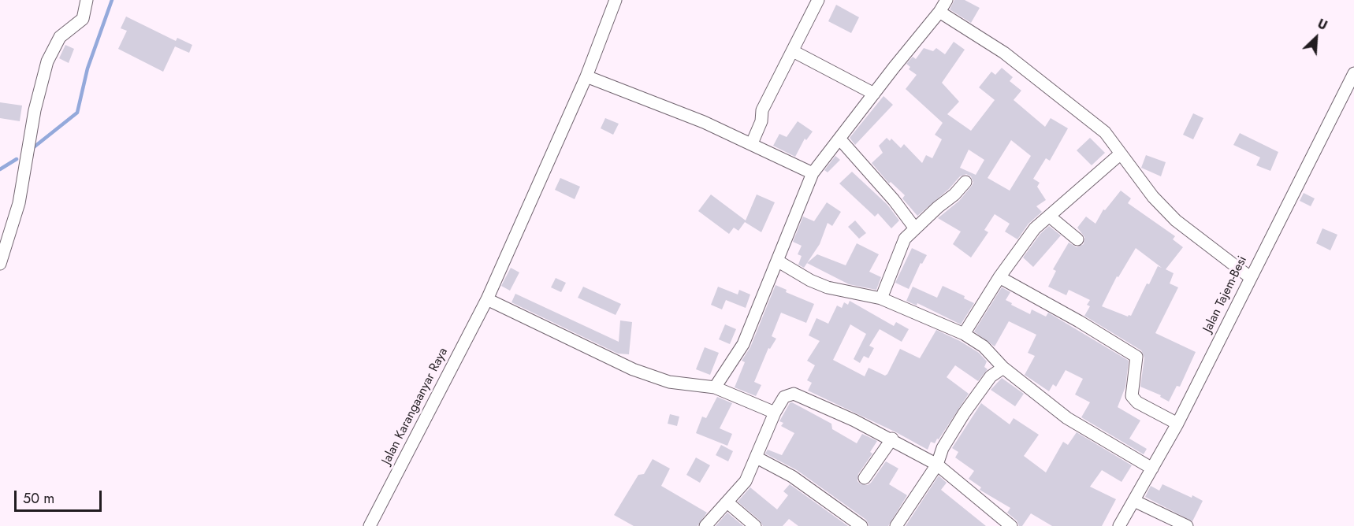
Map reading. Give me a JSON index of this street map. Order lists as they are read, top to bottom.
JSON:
{
  "streets": {
    "street": ["Jalan Tajem-Besi", "Jalan Karangaanyar Raya"]
  },
  "scale_bar": "50 m",
  "north": "top right"
}
